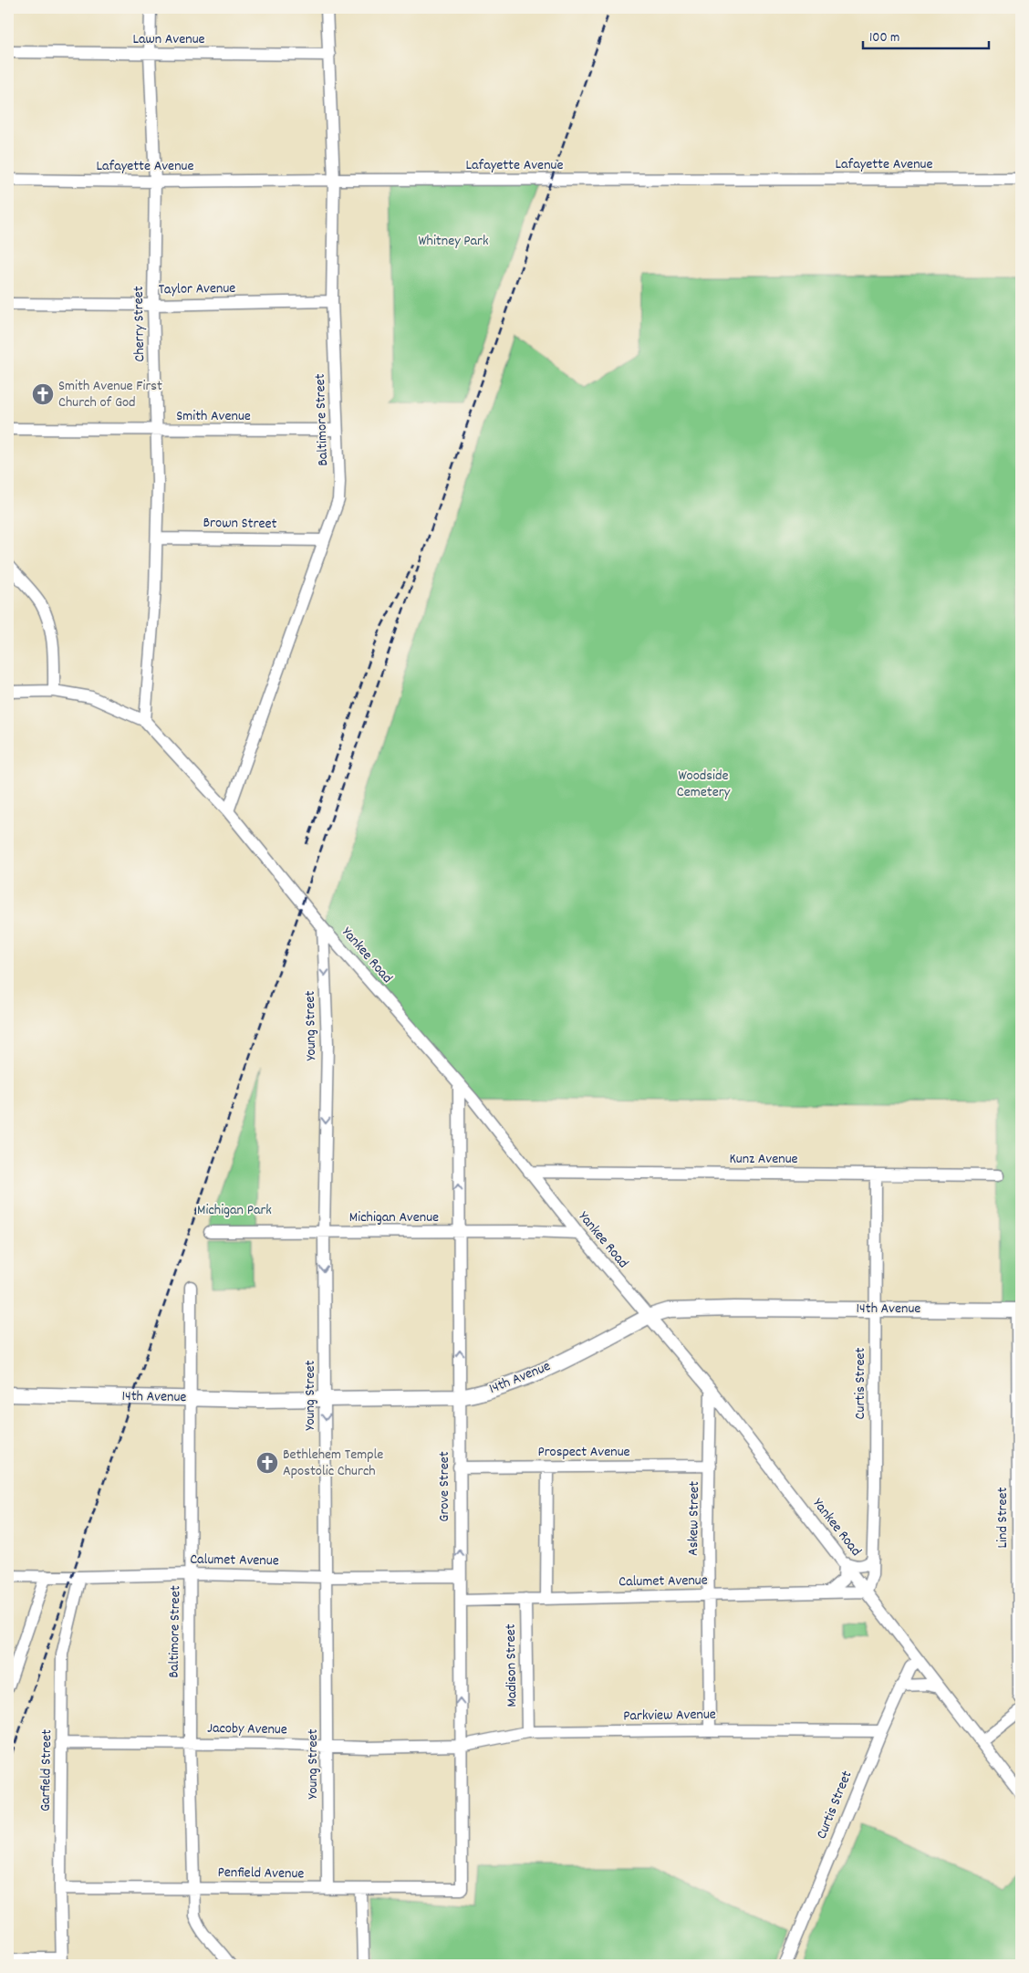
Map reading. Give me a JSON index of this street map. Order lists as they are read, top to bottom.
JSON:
{
  "streets": {
    "main road": ["14th Avenue"],
    "street": [
      "Lawn Avenue",
      "Lafayette Avenue",
      "Taylor Avenue",
      "Cherry Street",
      "Smith Avenue",
      "Baltimore Street",
      "Brown Street",
      "Yankee Road",
      "Young Street",
      "Kunz Avenue",
      "Michigan Avenue",
      "Curtis Street",
      "Prospect Avenue",
      "Grove Street",
      "Lind Street",
      "Askew Street",
      "Calumet Avenue",
      "Madison Street",
      "Parkview Avenue",
      "Jacoby Avenue",
      "Garfield Street",
      "Penfield Avenue"
    ]
  },
  "crossings": [
    ["Lawn Avenue", "Cherry Street"],
    ["Lawn Avenue", "Baltimore Street"],
    ["Lafayette Avenue", "Cherry Street"],
    ["Lafayette Avenue", "Baltimore Street"],
    ["Taylor Avenue", "Cherry Street"],
    ["Taylor Avenue", "Baltimore Street"],
    ["Cherry Street", "Smith Avenue"],
    ["Cherry Street", "Brown Street"],
    ["Cherry Street", "Yankee Road"],
    ["Smith Avenue", "Baltimore Street"],
    ["Baltimore Street", "Brown Street"],
    ["Baltimore Street", "Yankee Road"],
    ["Baltimore Street", "14th Avenue"],
    ["Baltimore Street", "Calumet Avenue"],
    ["Baltimore Street", "Jacoby Avenue"],
    ["Baltimore Street", "Penfield Avenue"],
    ["Yankee Road", "Young Street"],
    ["Yankee Road", "Kunz Avenue"],
    ["Yankee Road", "Michigan Avenue"],
    ["Yankee Road", "14th Avenue"],
    ["Yankee Road", "Curtis Street"],
    ["Yankee Road", "Grove Street"],
    ["Yankee Road", "Askew Street"],
    ["Yankee Road", "Calumet Avenue"],
    ["Young Street", "Michigan Avenue"],
    ["Young Street", "14th Avenue"],
    ["Young Street", "Calumet Avenue"],
    ["Young Street", "Jacoby Avenue"],
    ["Young Street", "Penfield Avenue"],
    ["Kunz Avenue", "Curtis Street"],
    ["Michigan Avenue", "Grove Street"],
    ["14th Avenue", "Curtis Street"],
    ["14th Avenue", "Grove Street"],
    ["14th Avenue", "Lind Street"],
    ["Curtis Street", "Calumet Avenue"],
    ["Curtis Street", "Parkview Avenue"],
    ["Prospect Avenue", "Grove Street"],
    ["Prospect Avenue", "Askew Street"],
    ["Grove Street", "Calumet Avenue"],
    ["Grove Street", "Parkview Avenue"],
    ["Grove Street", "Jacoby Avenue"],
    ["Grove Street", "Penfield Avenue"],
    ["Askew Street", "Calumet Avenue"],
    ["Askew Street", "Parkview Avenue"],
    ["Calumet Avenue", "Madison Street"],
    ["Calumet Avenue", "Garfield Street"],
    ["Madison Street", "Parkview Avenue"],
    ["Parkview Avenue", "Jacoby Avenue"],
    ["Jacoby Avenue", "Garfield Street"],
    ["Garfield Street", "Penfield Avenue"]
  ],
  "one_way": ["Young Street", "Grove Street"],
  "parks": ["Whitney Park", "Woodside Cemetery", "Michigan Park"],
  "places": {
    "church": ["Smith Avenue First Church of God", "Bethlehem Temple Apostolic Church"]
  },
  "scale_bar": "100 m"
}
